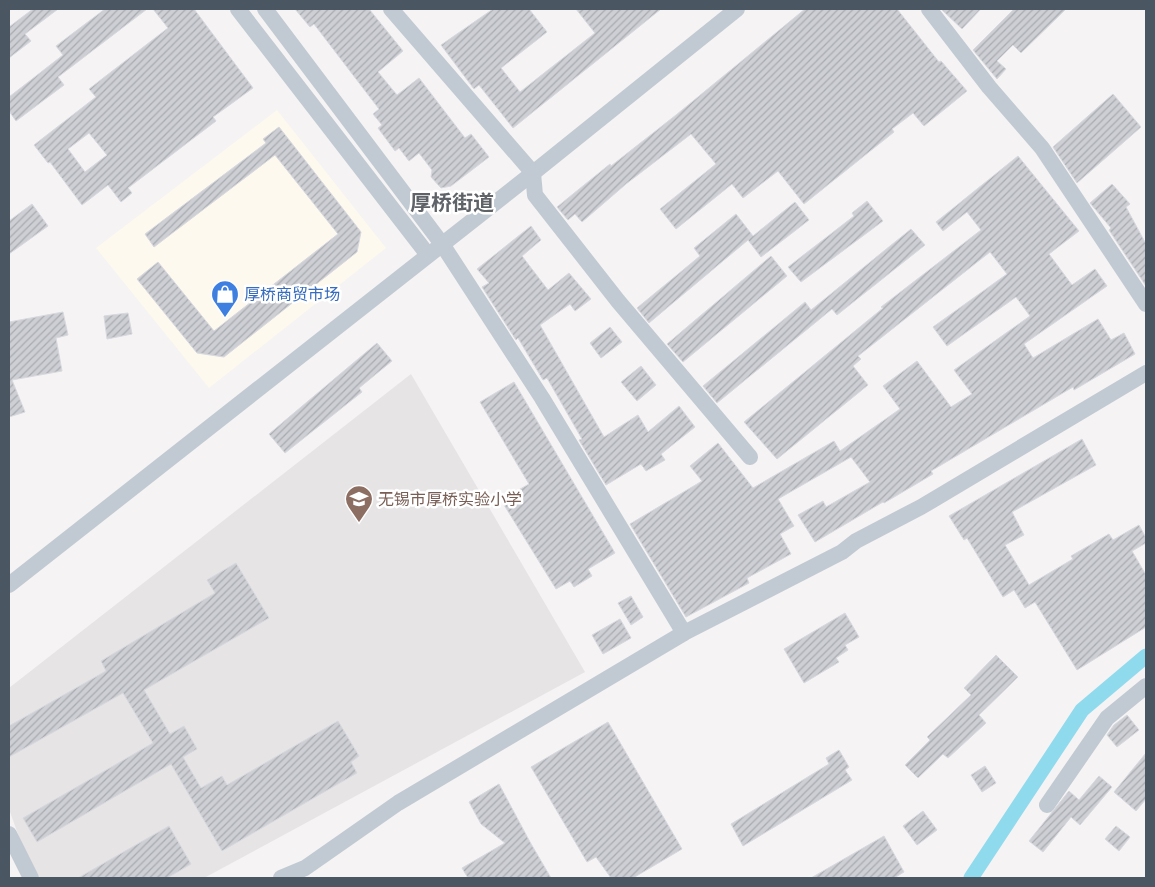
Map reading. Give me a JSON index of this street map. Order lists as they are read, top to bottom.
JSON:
{
  "districts": ["厚桥街道"],
  "places": {
    "shop": ["厚桥商贸市场"],
    "school or university": ["无锡市厚桥实验小学"]
  }
}
